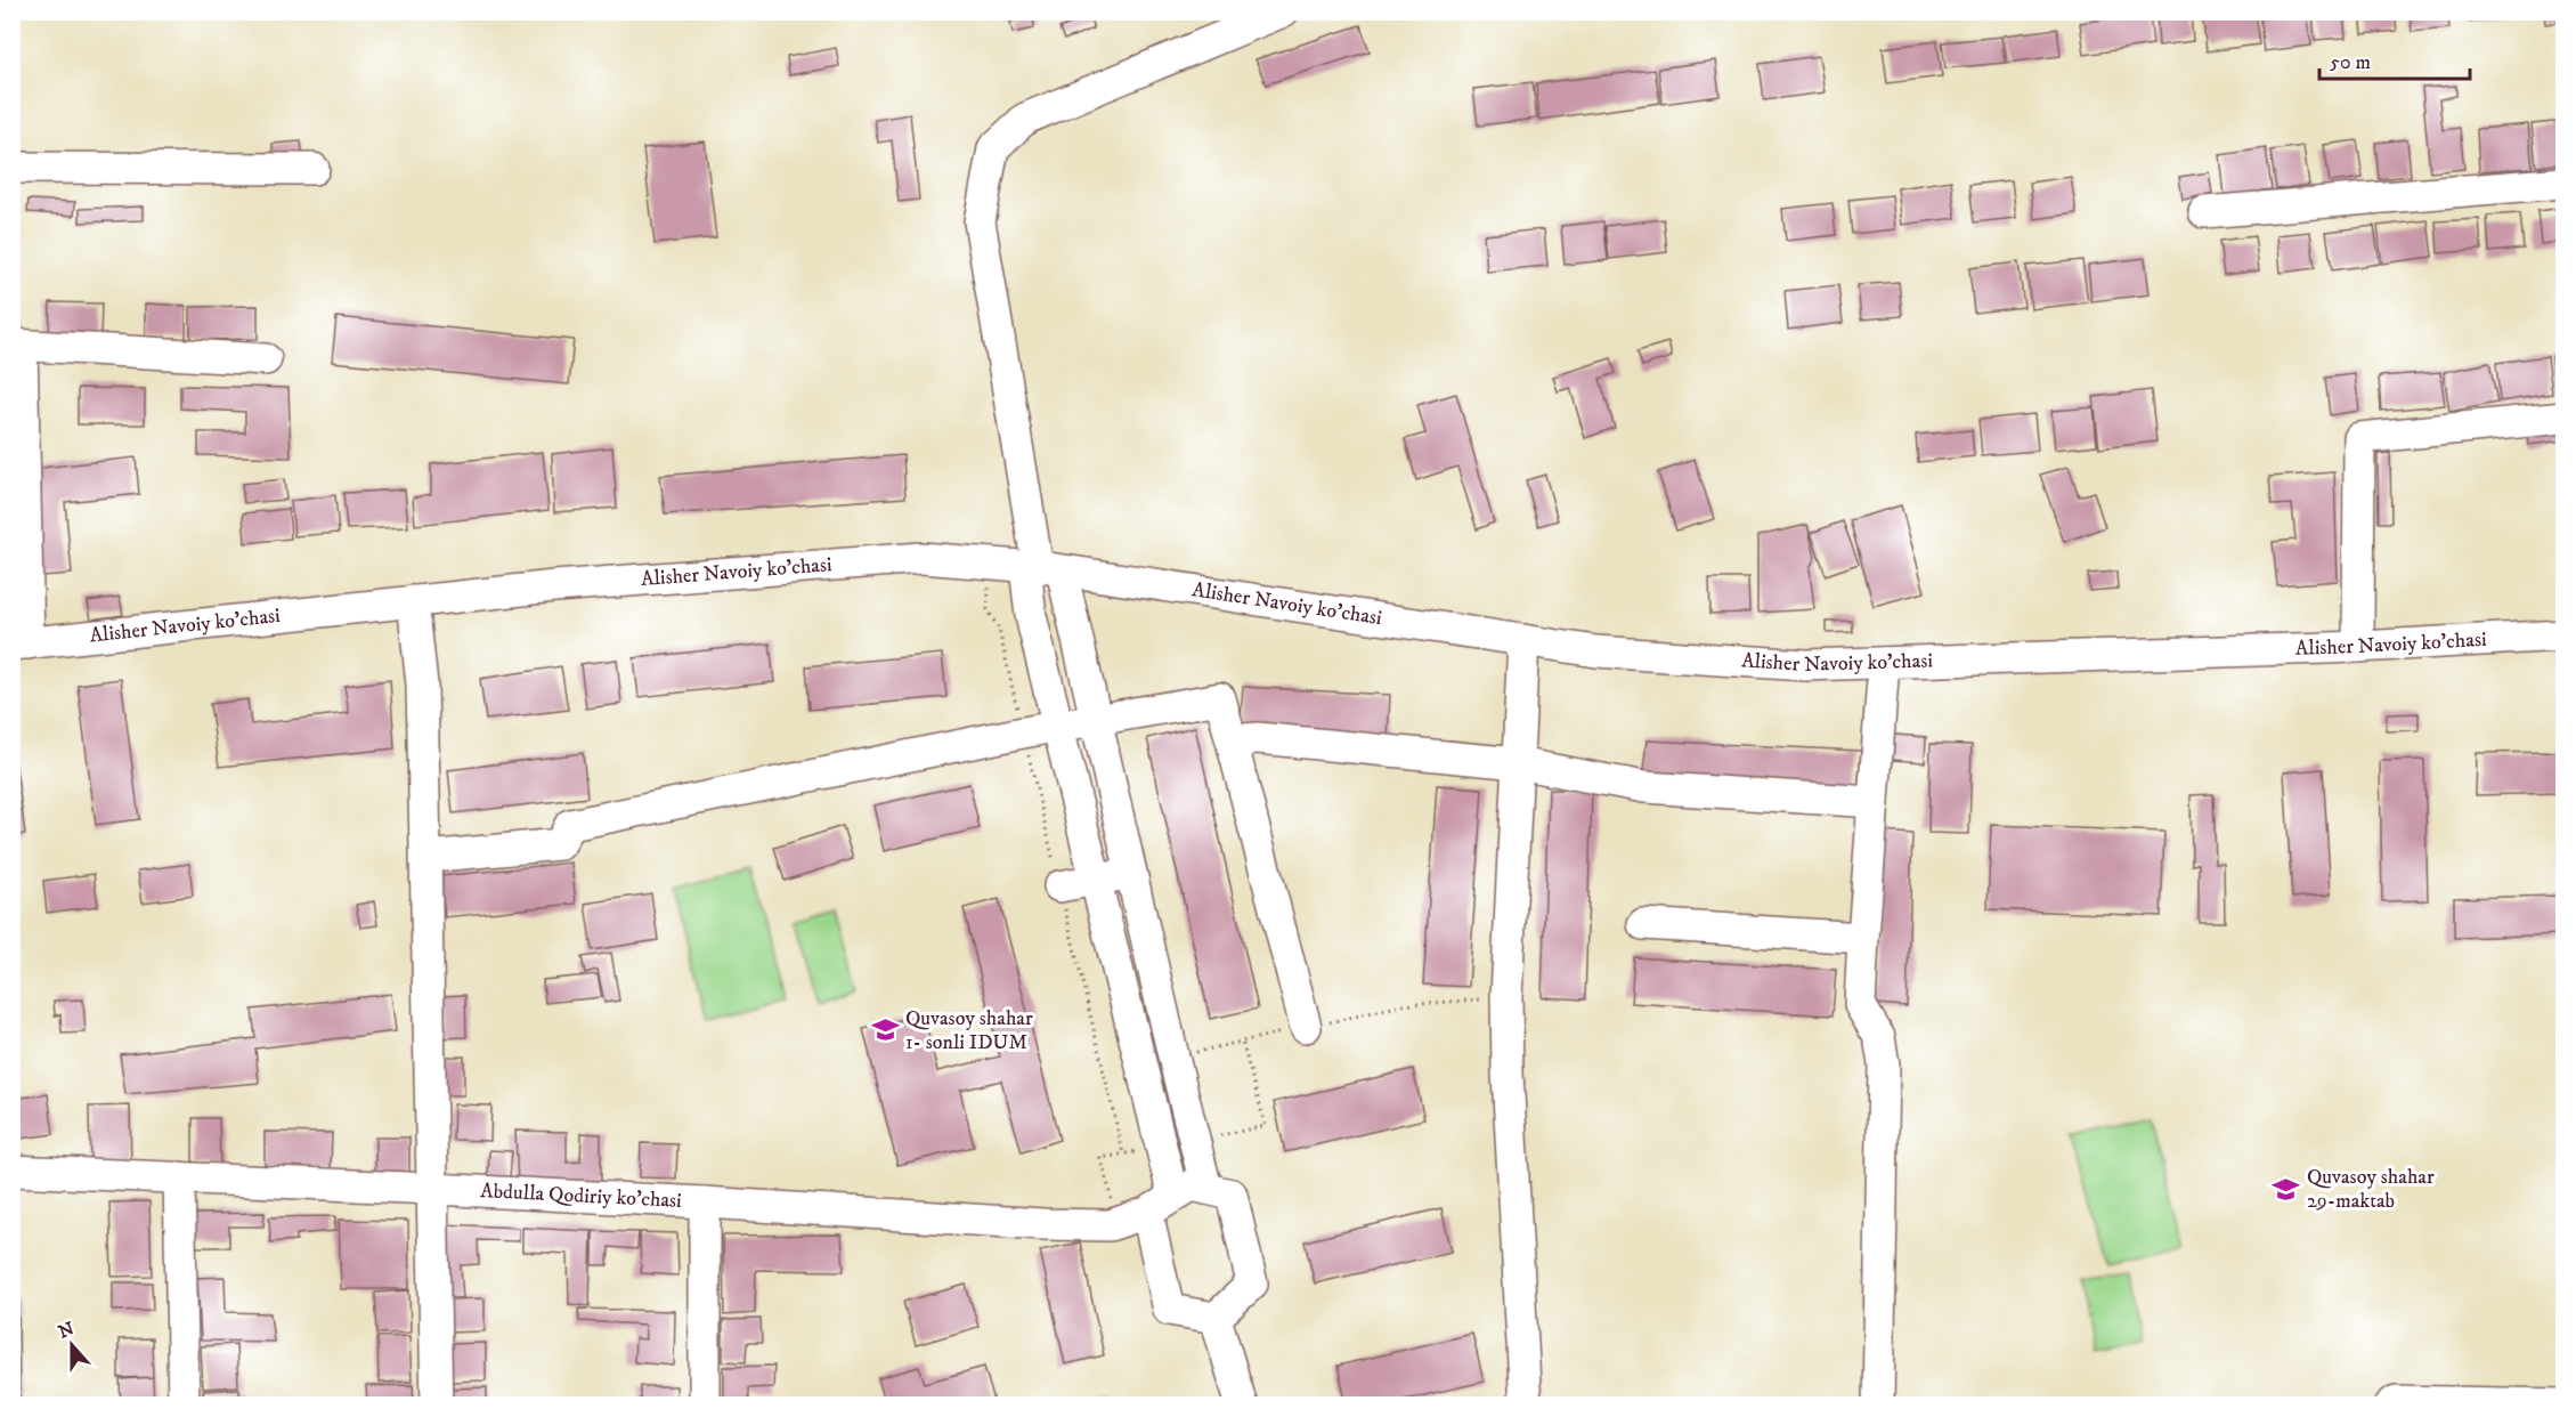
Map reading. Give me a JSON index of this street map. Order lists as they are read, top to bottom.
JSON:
{
  "streets": {
    "street": ["Alisher Navoiy ko'chasi", "Abdulla Qodiriy ko'chasi"]
  },
  "places": {
    "school or university": ["Quvasoy shahar 1- sonli IDUM", "Quvasoy shahar 29-maktab"]
  },
  "scale_bar": "50 m",
  "north": "top"
}
